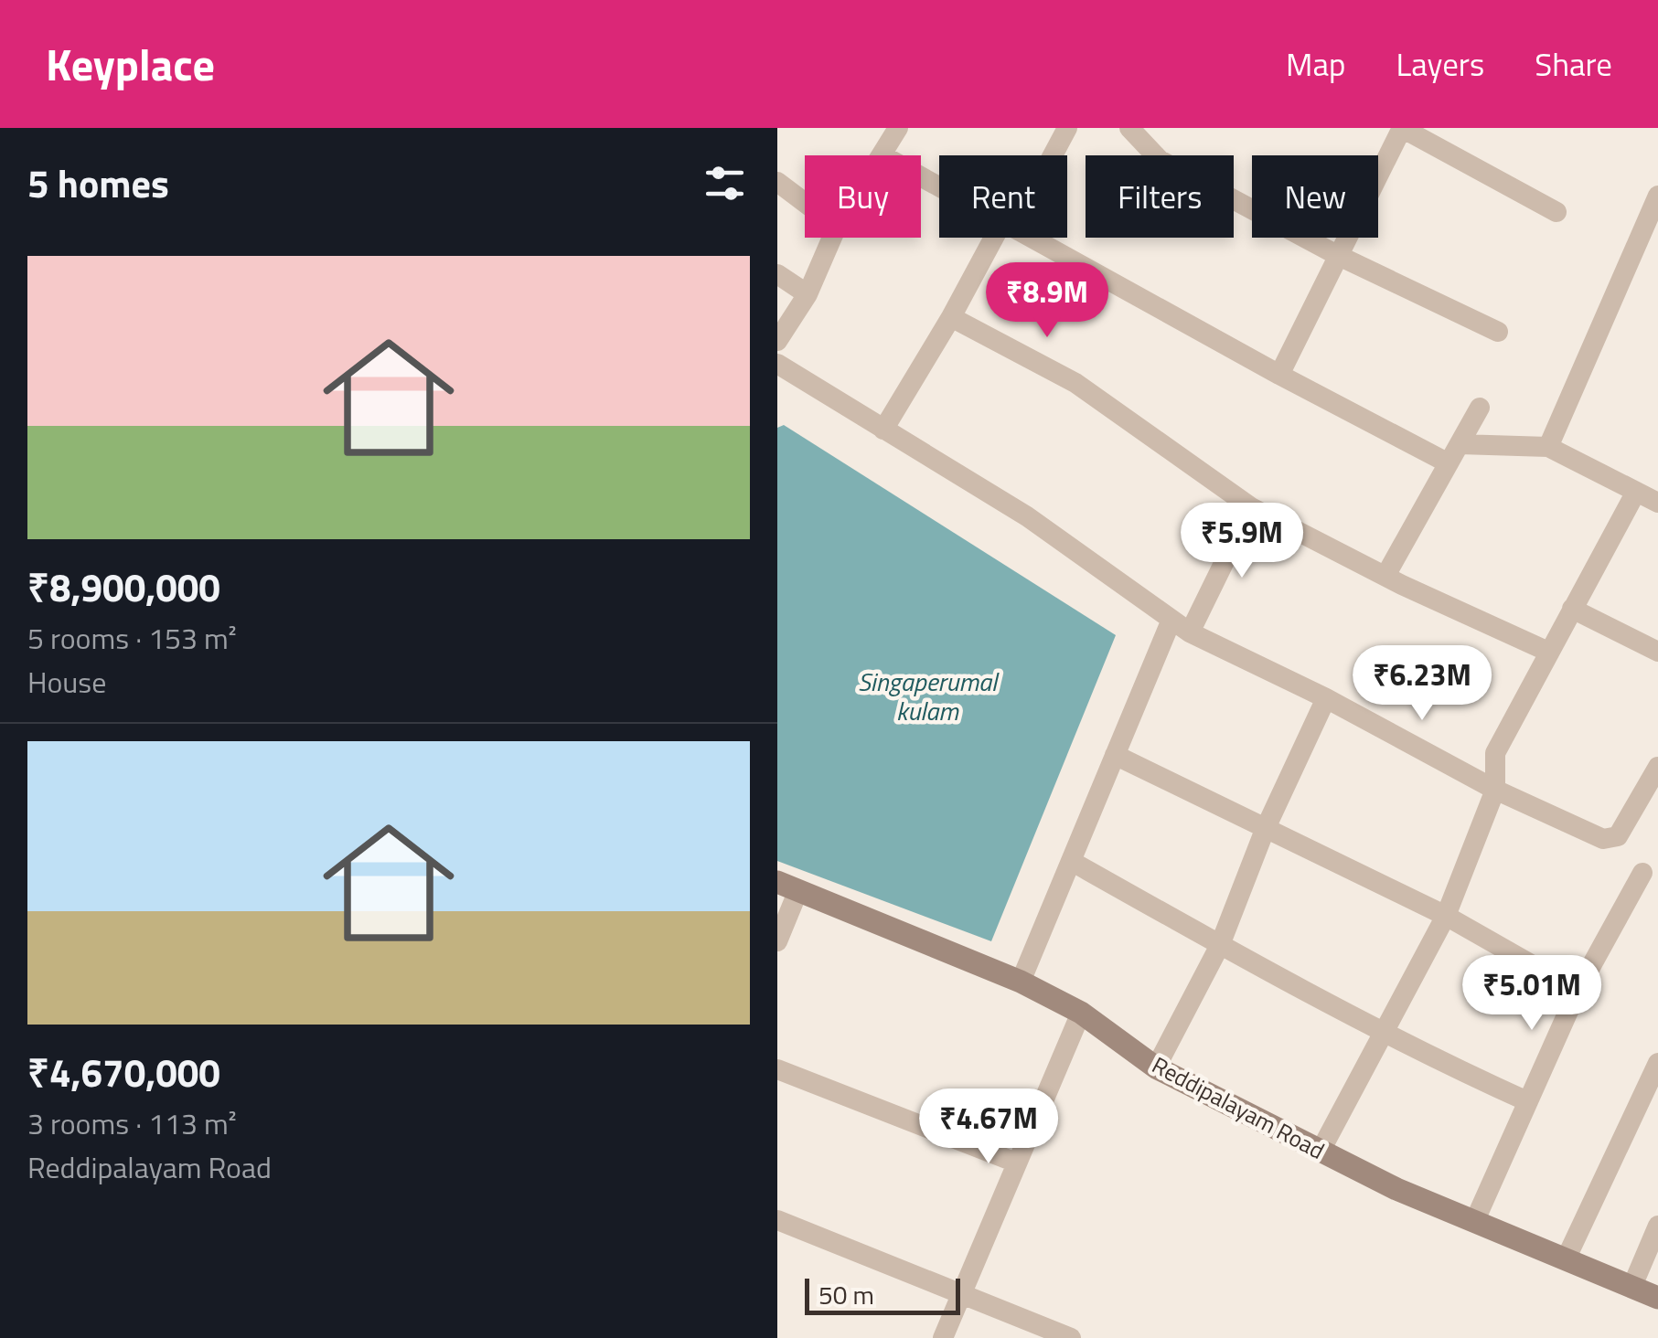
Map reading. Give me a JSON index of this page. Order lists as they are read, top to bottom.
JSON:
{
  "streets": {
    "main road": ["Reddipalayam Road"]
  },
  "water": ["Singaperumal kulam"],
  "scale_bar": "50 m",
  "page": {
    "header": "Keyplace",
    "nav": ["Map", "Layers", "Share"],
    "heading": "5 homes",
    "chip": [
      "Buy",
      "Rent",
      "Filters",
      "New"
    ],
    "list": [
      {
        "name": "₹8,900,000",
        "note": "5 rooms · 153 m² · House"
      },
      {
        "name": "₹4,670,000",
        "note": "3 rooms · 113 m² · Reddipalayam Road"
      }
    ],
    "price": [
      "₹8.9M",
      "₹5.9M",
      "₹6.23M",
      "₹5.01M",
      "₹4.67M"
    ],
    "scale": "50 m"
  }
}
